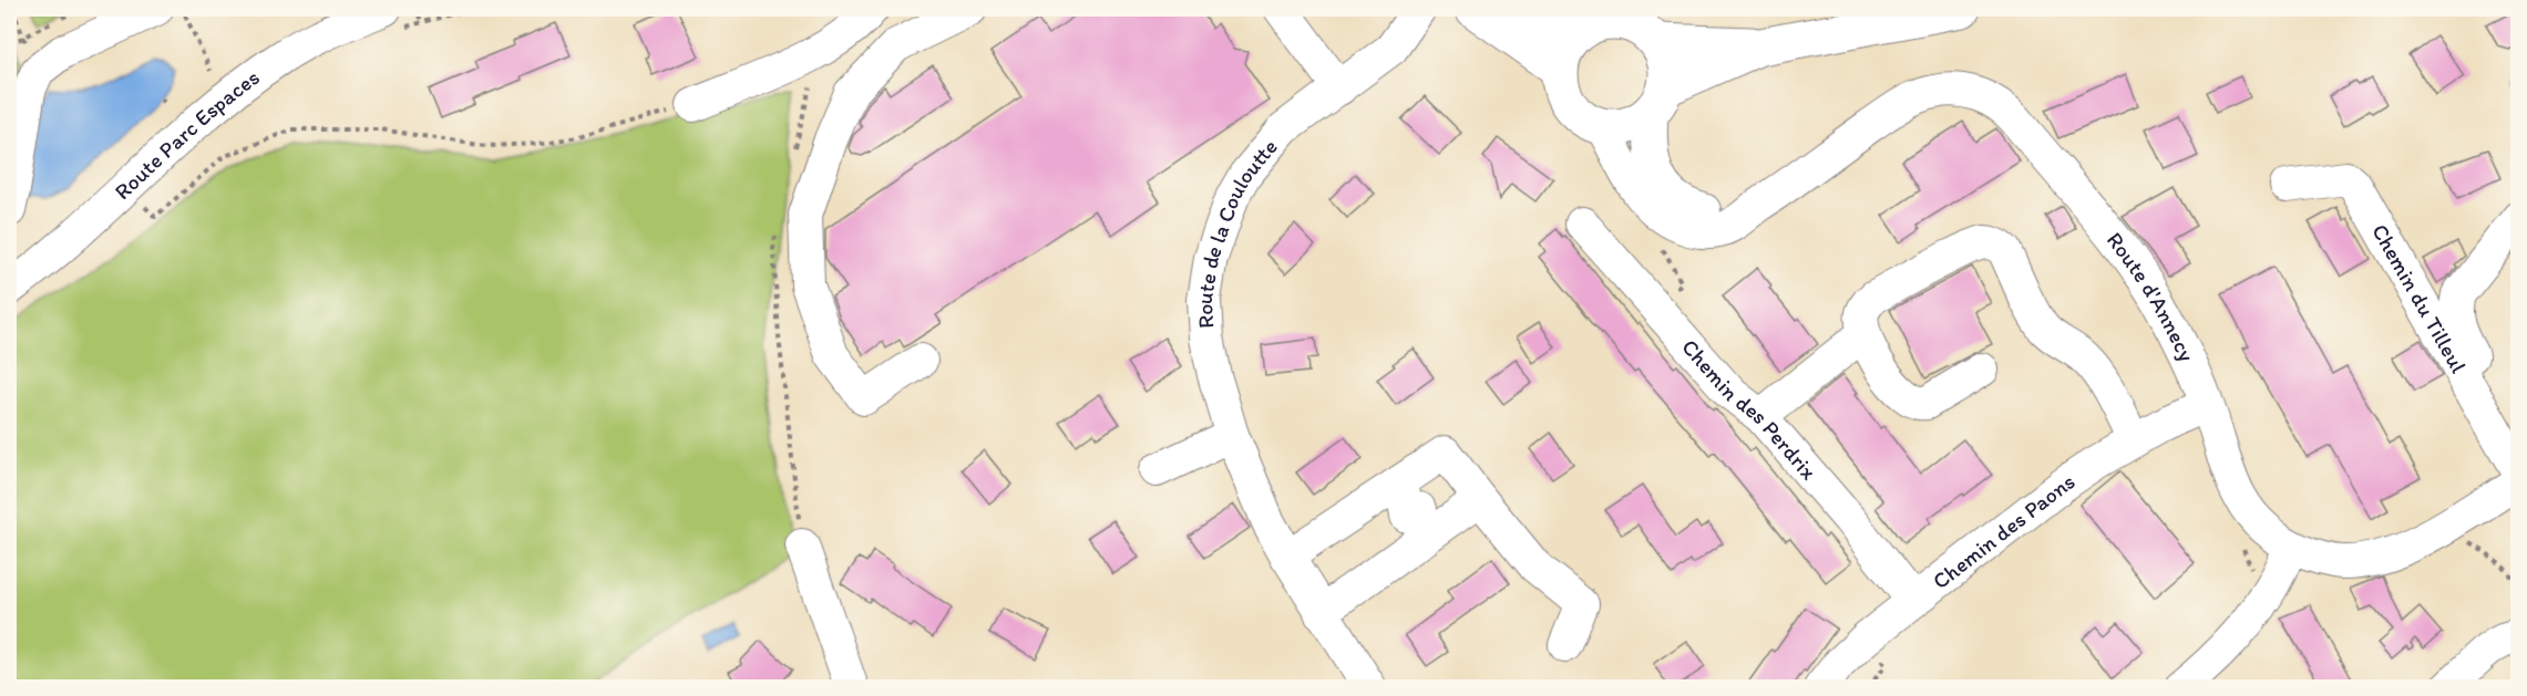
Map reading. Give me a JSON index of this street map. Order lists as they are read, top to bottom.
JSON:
{
  "streets": {
    "street": [
      "Route Parc Espaces",
      "Route de la Couloutte",
      "Chemin du Tilleul",
      "Route d'Annecy",
      "Chemin des Perdrix",
      "Chemin des Paons"
    ]
  },
  "crossings": [
    ["Route d'Annecy", "Chemin des Paons"],
    ["Chemin des Perdrix", "Chemin des Paons"]
  ]
}
